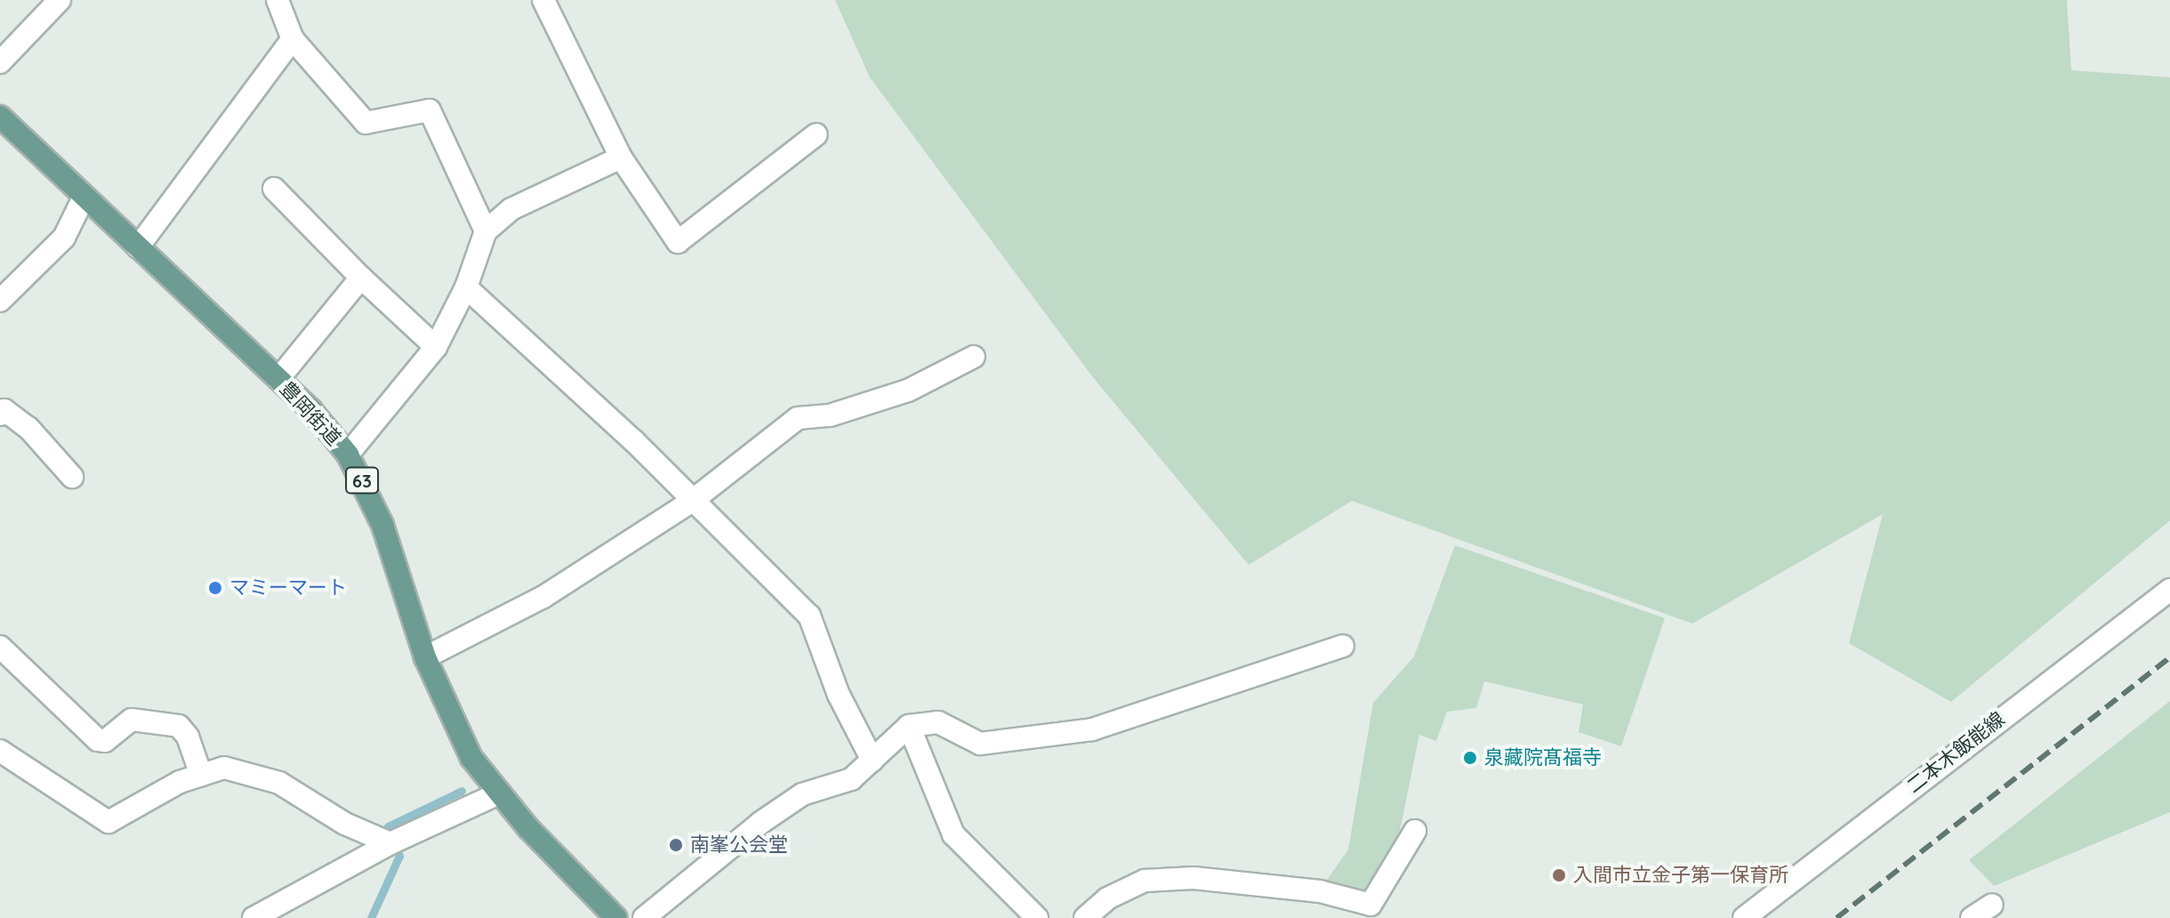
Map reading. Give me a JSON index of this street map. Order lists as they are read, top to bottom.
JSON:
{
  "streets": {
    "main road": ["豊岡街道", "63"],
    "street": ["二本木飯能線"]
  },
  "places": [
    "マミーマート",
    "泉藏院髙福寺",
    "南峯公会堂",
    "入間市立金子第一保育所"
  ]
}
